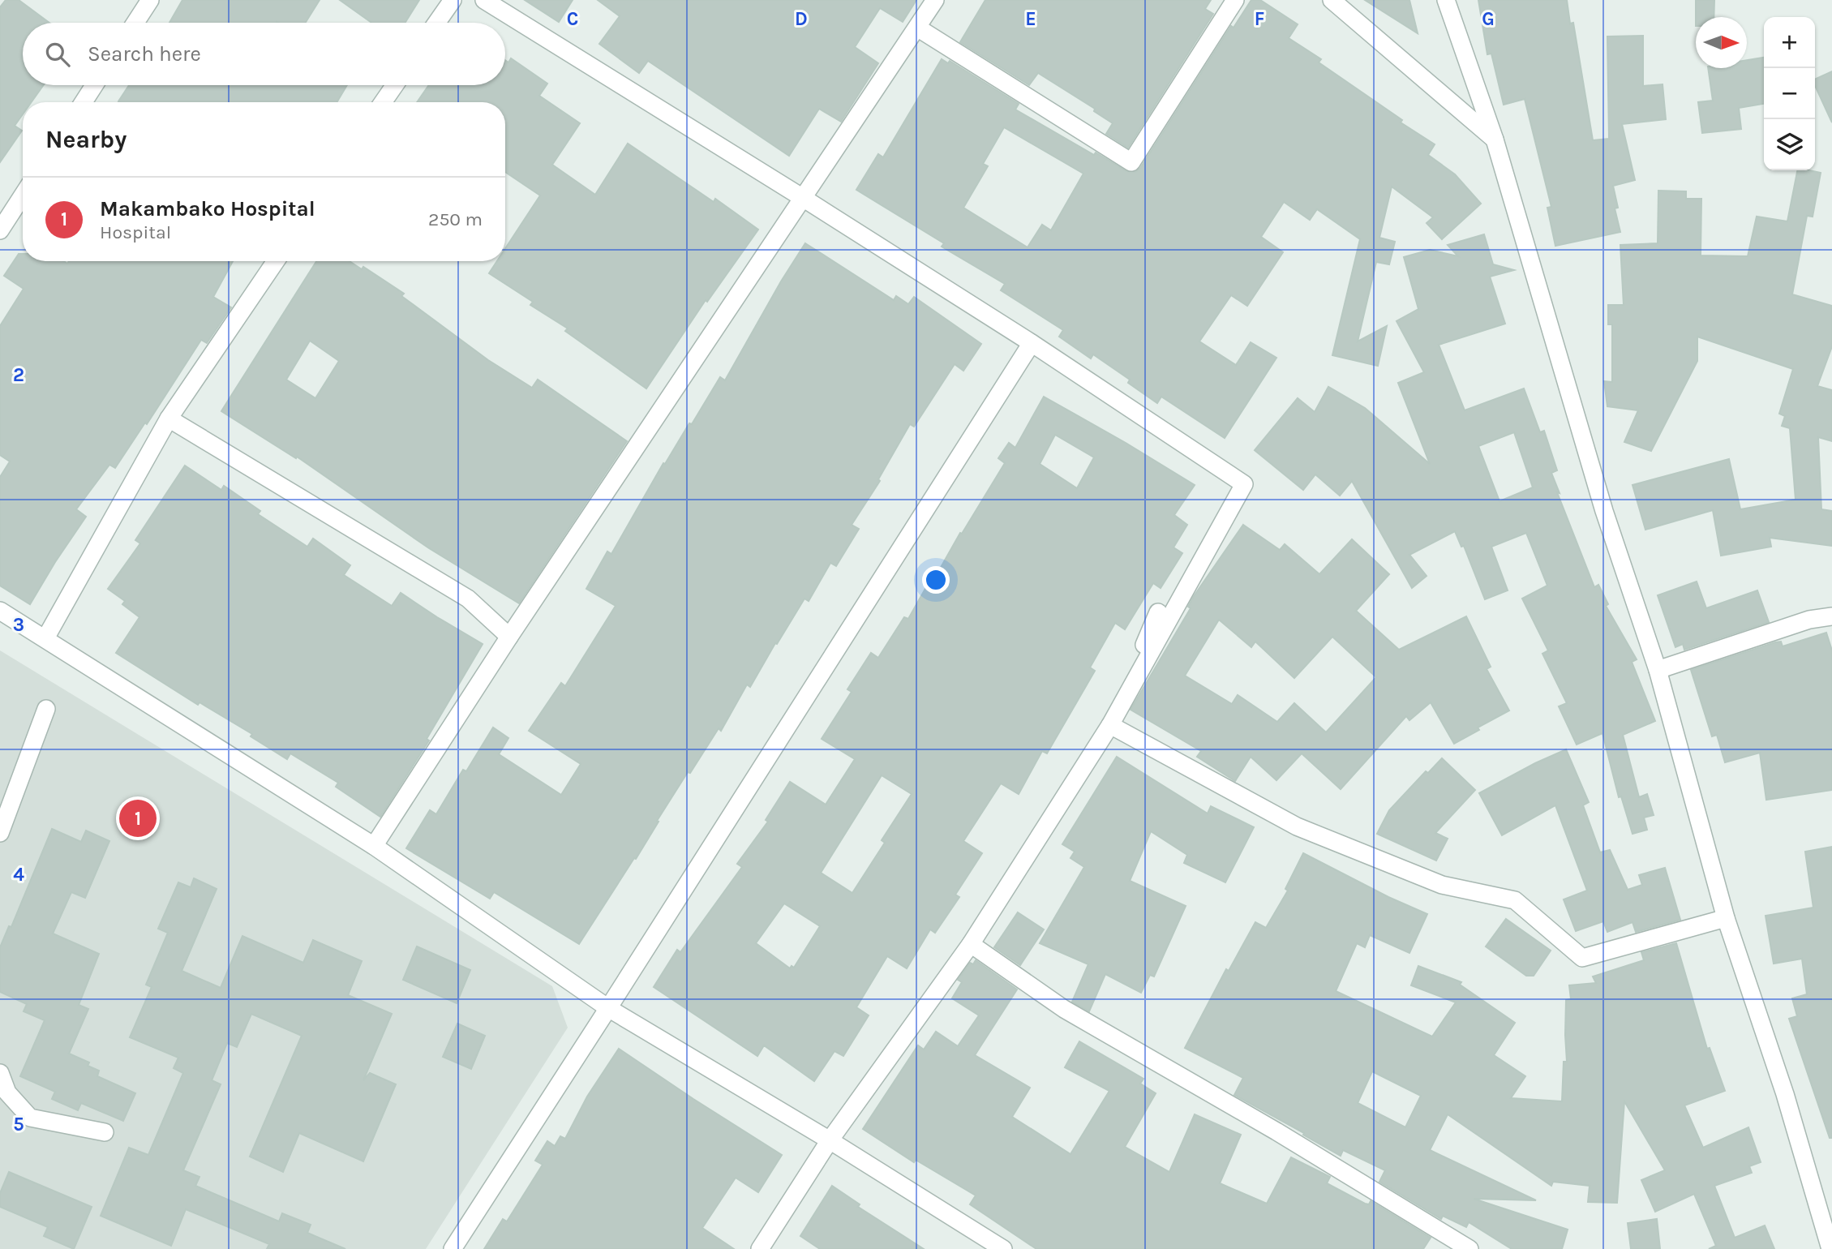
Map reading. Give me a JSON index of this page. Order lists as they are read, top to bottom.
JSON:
{
  "north": "right",
  "page": {
    "map_buttons": ["+", "−"],
    "search": "Search here",
    "heading": "Nearby",
    "list": [
      {
        "mark": "1",
        "name": "Makambako Hospital",
        "note": "Hospital",
        "value": "250 m"
      }
    ],
    "pins": "1"
  },
  "grid": {
    "columns": [
      "C",
      "D",
      "E",
      "F",
      "G"
    ],
    "rows": [
      "2",
      "3",
      "4",
      "5"
    ]
  }
}
